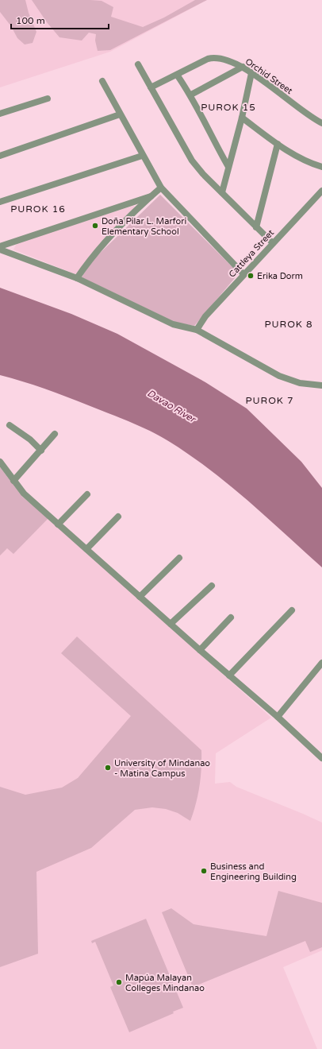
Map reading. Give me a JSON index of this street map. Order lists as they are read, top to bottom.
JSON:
{
  "streets": {
    "street": ["Orchid Street", "Cattleya Street"]
  },
  "districts": [
    "PUROK 15",
    "PUROK 16",
    "PUROK 8",
    "PUROK 7"
  ],
  "water": ["Davao River"],
  "places": [
    "Doña Pilar L. Marfori Elementary School",
    "Erika Dorm",
    "University of Mindanao - Matina Campus",
    "Business and Engineering Building",
    "Mapúa Malayan Colleges Mindanao"
  ],
  "scale_bar": "100 m"
}
